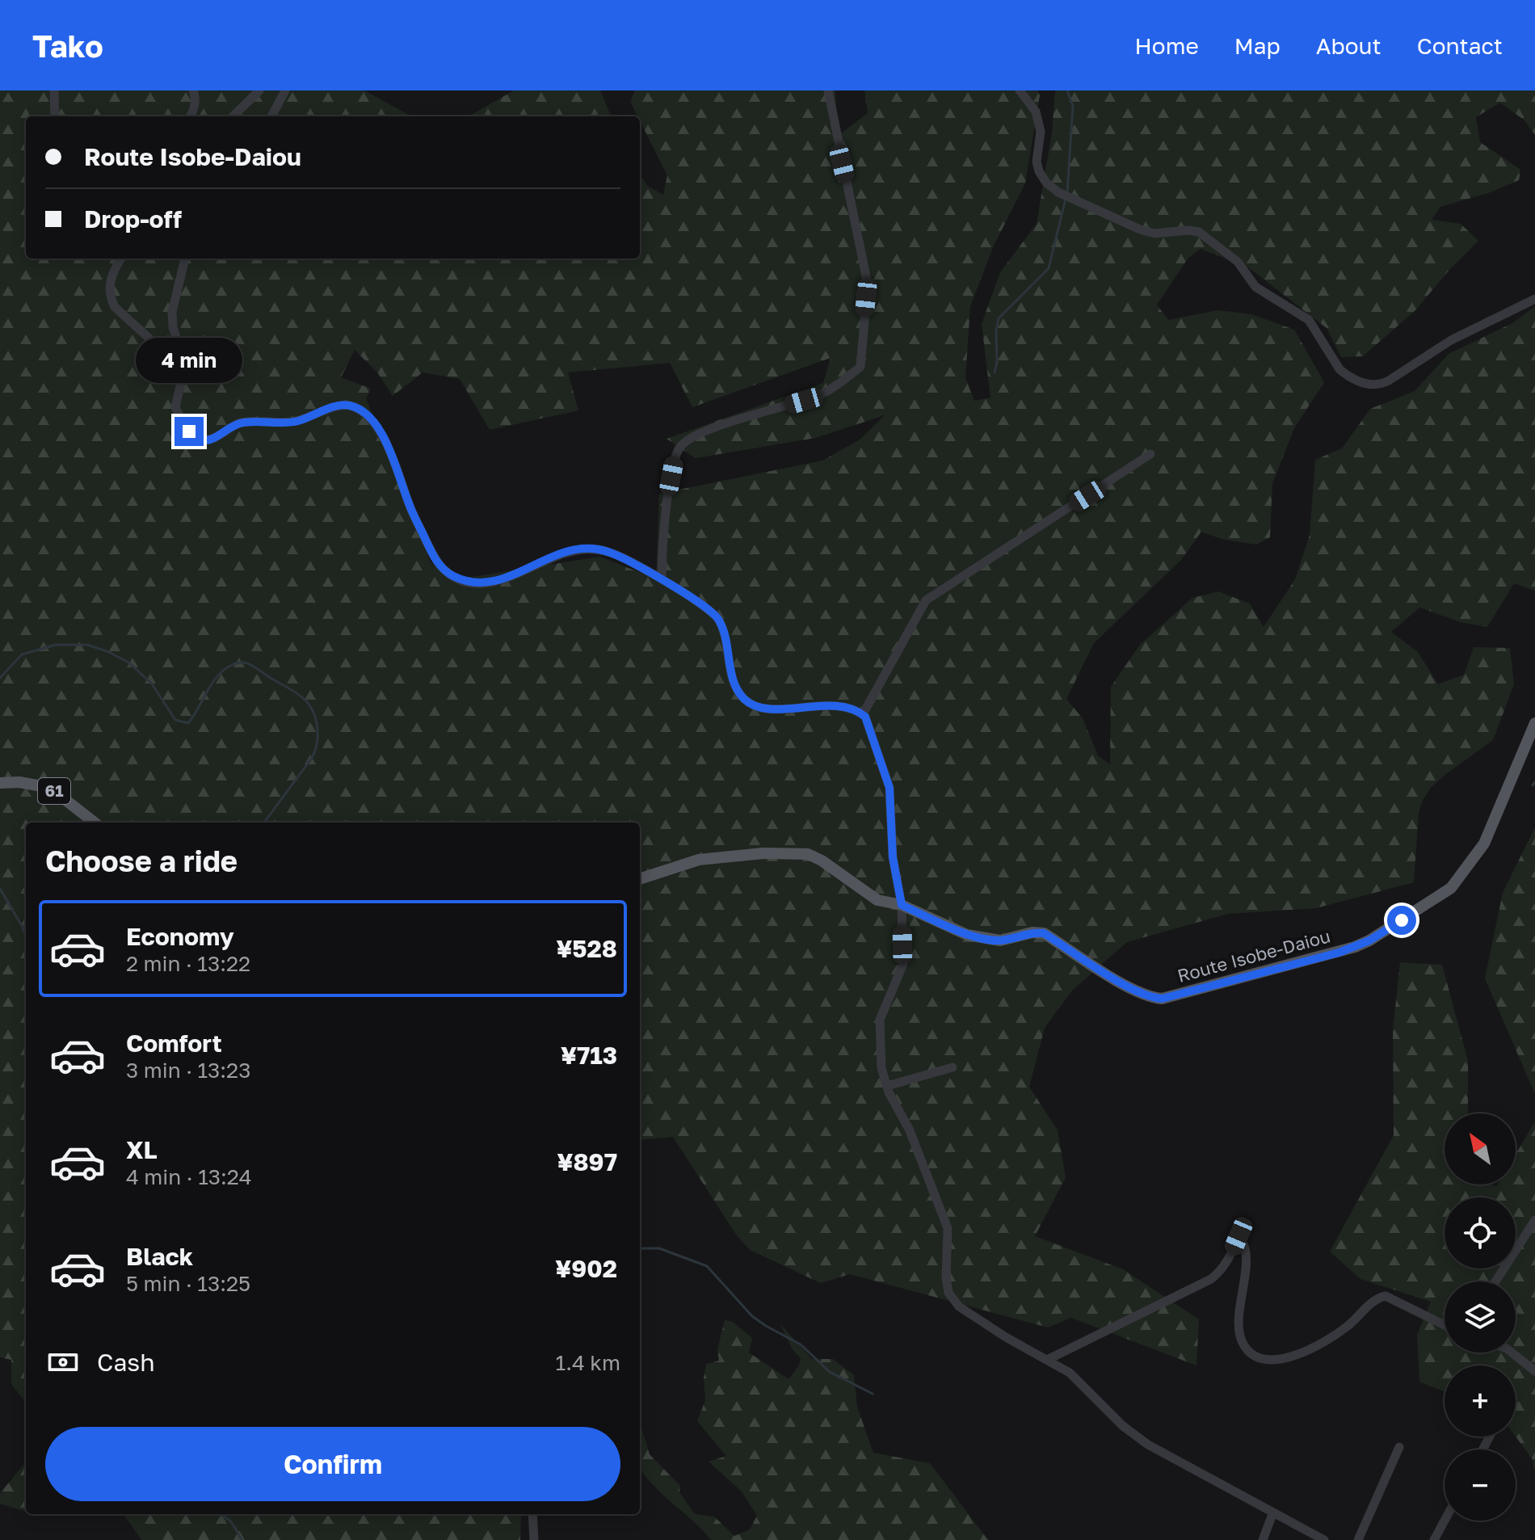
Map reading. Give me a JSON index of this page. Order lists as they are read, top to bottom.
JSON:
{
  "streets": {
    "main road": ["61", "Route Isobe-Daiou"]
  },
  "north": "top left",
  "page": {
    "header": "Tako",
    "nav": [
      "Home",
      "Map",
      "About",
      "Contact"
    ],
    "banner": ["Route Isobe-Daiou", "Drop-off"],
    "bubble": "4 min",
    "heading": "Choose a ride",
    "list": [
      {
        "name": "Economy",
        "note": "2 min · 13:22",
        "value": "¥528"
      },
      {
        "name": "Comfort",
        "note": "3 min · 13:23",
        "value": "¥713"
      },
      {
        "name": "XL",
        "note": "4 min · 13:24",
        "value": "¥897"
      },
      {
        "name": "Black",
        "note": "5 min · 13:25",
        "value": "¥902"
      }
    ],
    "map_buttons": ["+", "−"],
    "pay": ["Cash", "1.4 km"],
    "buttons": "Confirm"
  }
}
